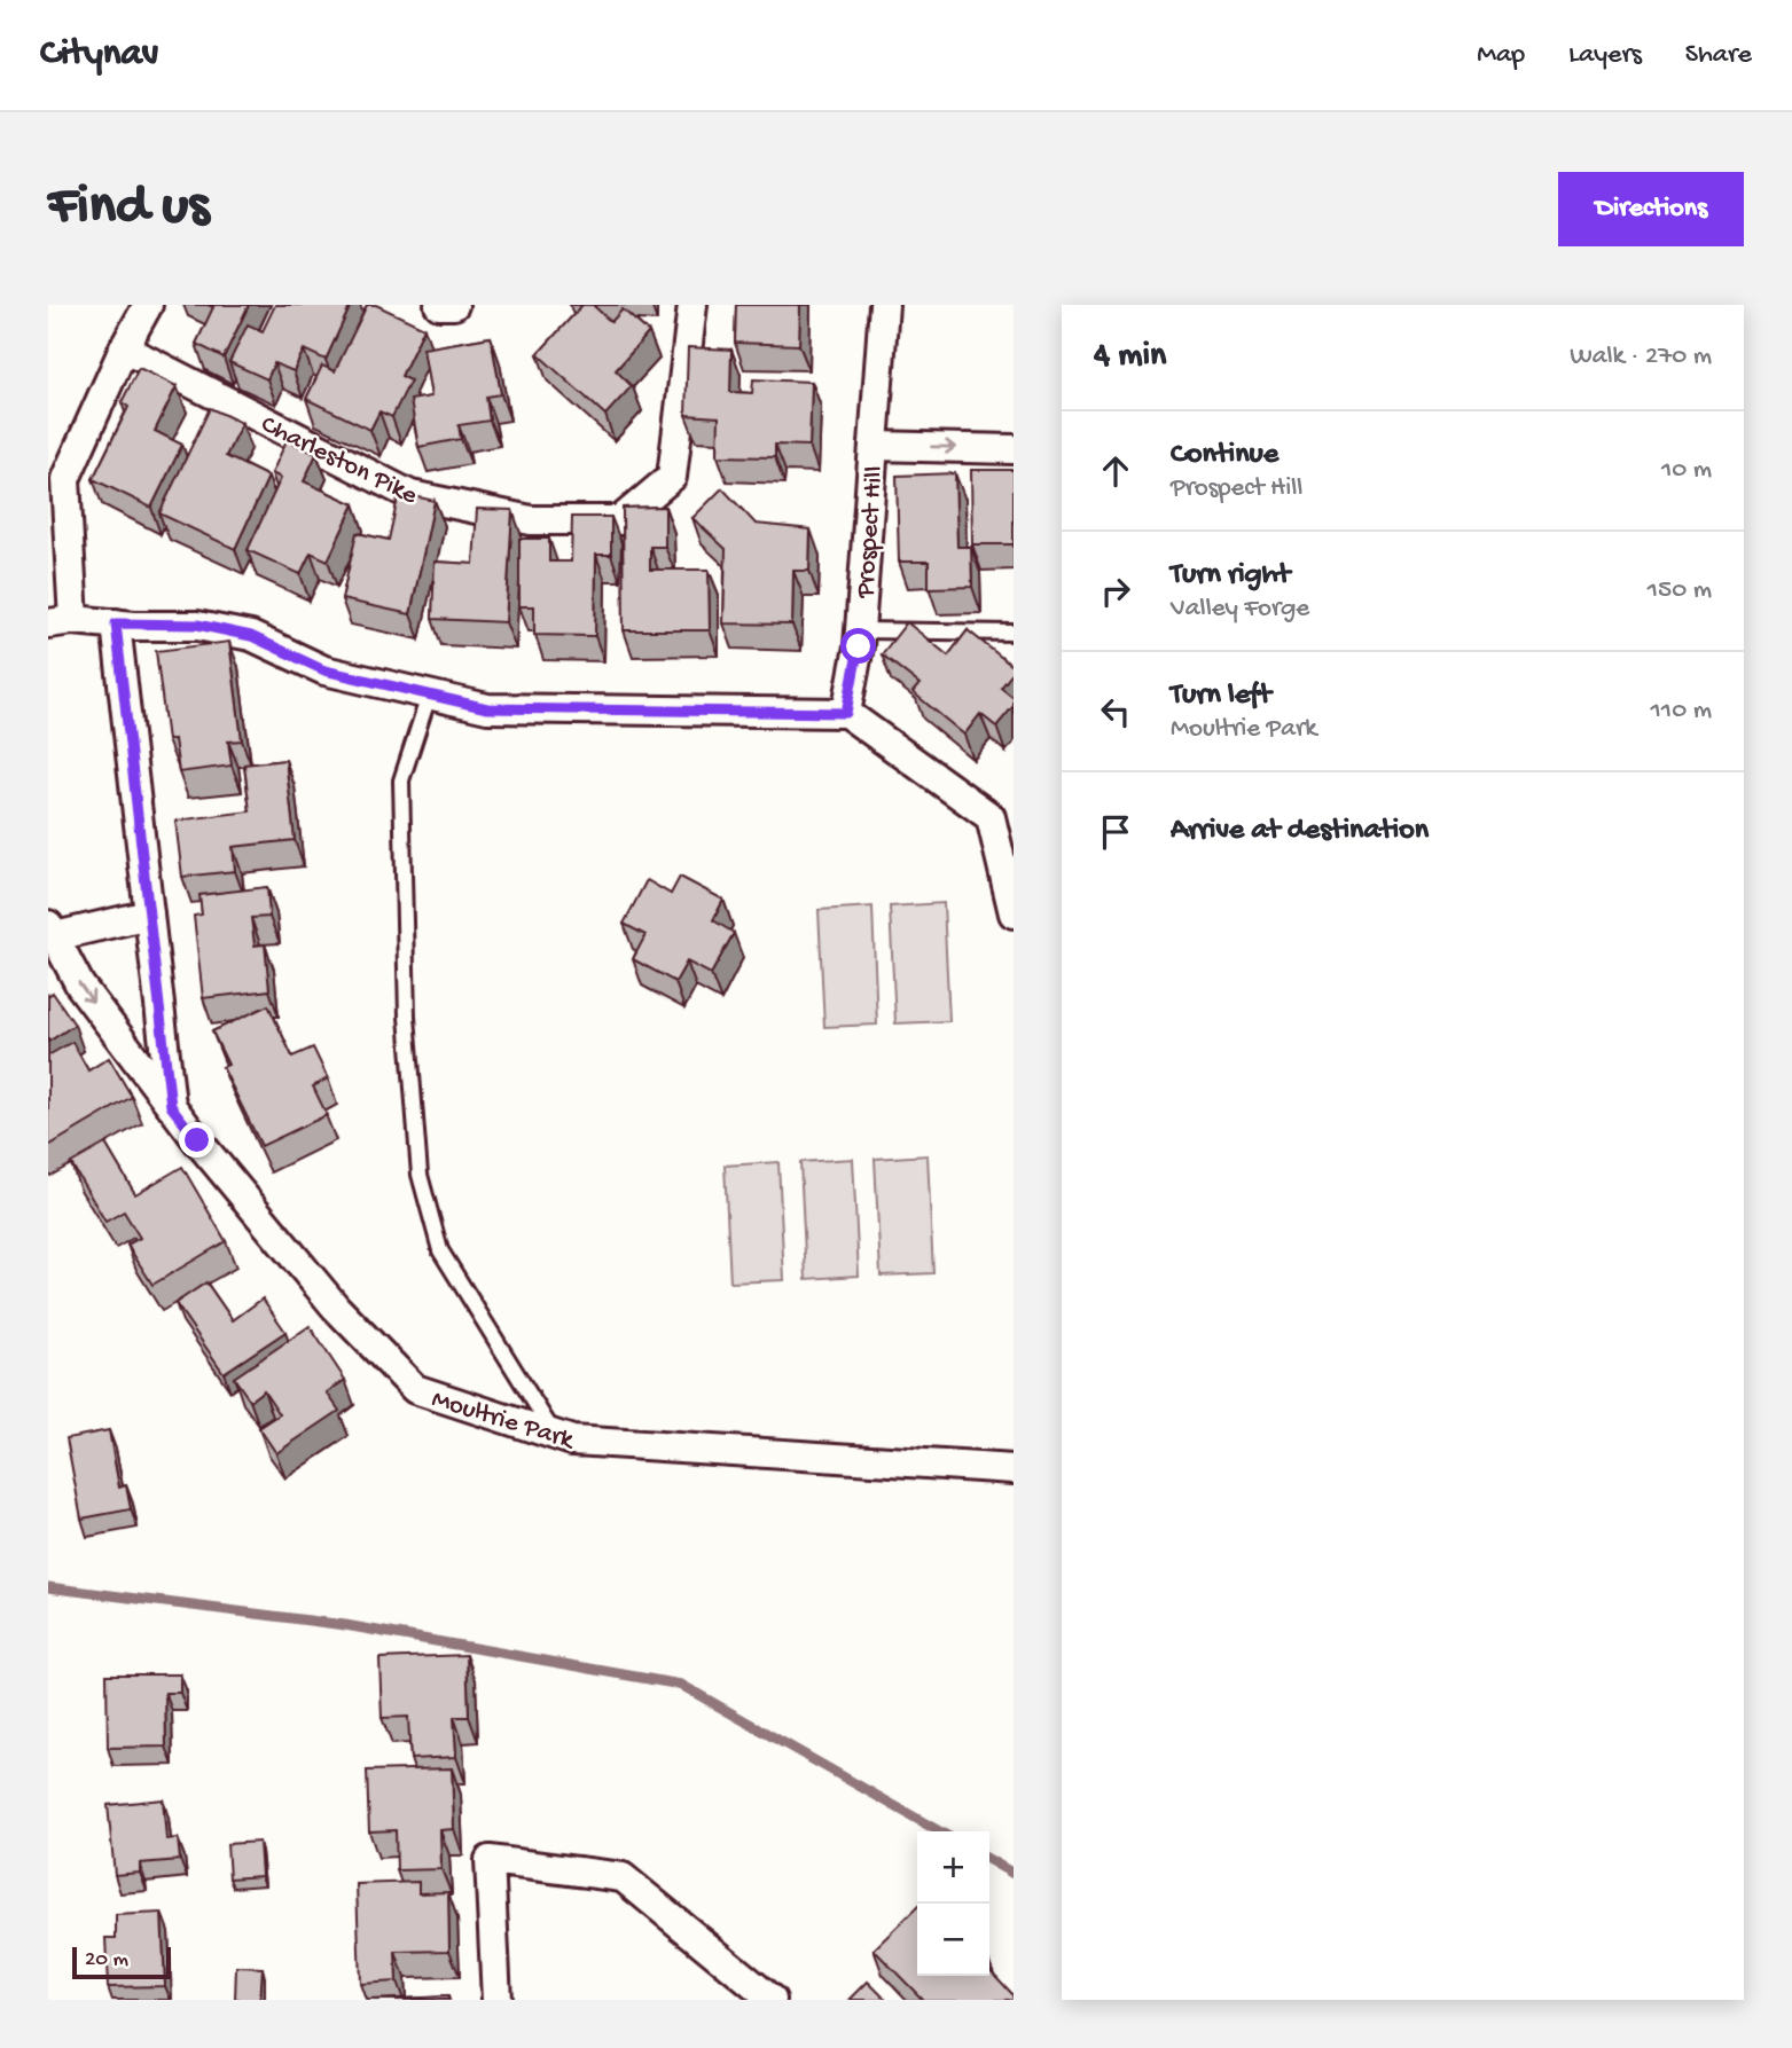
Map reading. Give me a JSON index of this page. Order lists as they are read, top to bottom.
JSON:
{
  "streets": {
    "street": ["Charleston Pike", "Prospect Hill", "Moultrie Park"]
  },
  "scale_bar": "20 m",
  "page": {
    "header": "Citynav",
    "nav": ["Map", "Layers", "Share"],
    "buttons": "Directions",
    "title": "Find us",
    "heading": ["4 min", "Walk · 270 m"],
    "list": [
      ["Continue", "Prospect Hill", "10 m"],
      ["Turn right", "Valley Forge", "150 m"],
      ["Turn left", "Moultrie Park", "110 m"],
      "Arrive at destination"
    ],
    "map_buttons": ["+", "−"],
    "scale": "20 m"
  }
}
